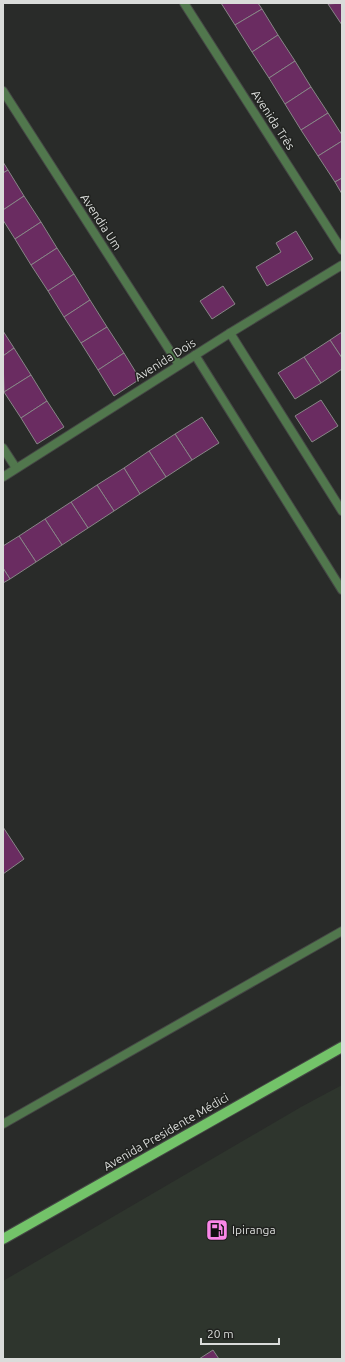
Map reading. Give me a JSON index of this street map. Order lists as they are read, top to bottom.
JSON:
{
  "streets": {
    "main road": ["Avenida Presidente Médici"],
    "street": ["Avenida Três", "Avendia Um", "Avenida Dois"]
  },
  "crossings": [
    ["Avendia Um", "Avenida Dois"]
  ],
  "places": {
    "fuel station": ["Ipiranga"]
  },
  "scale_bar": "20 m"
}
